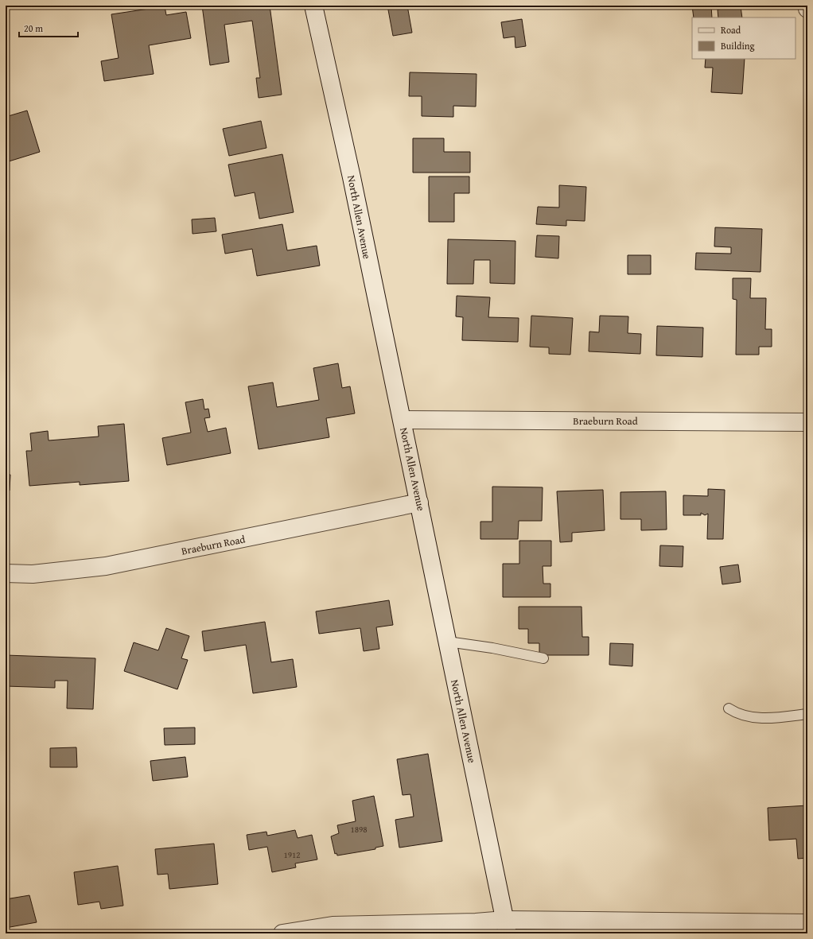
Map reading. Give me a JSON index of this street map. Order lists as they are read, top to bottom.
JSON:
{
  "streets": {
    "street": ["North Allen Avenue", "Braeburn Road"]
  },
  "crossings": [
    ["North Allen Avenue", "Braeburn Road"]
  ],
  "house_numbers": ["1898", "1912"],
  "legend": ["Road", "Building"],
  "scale_bar": "20 m"
}
